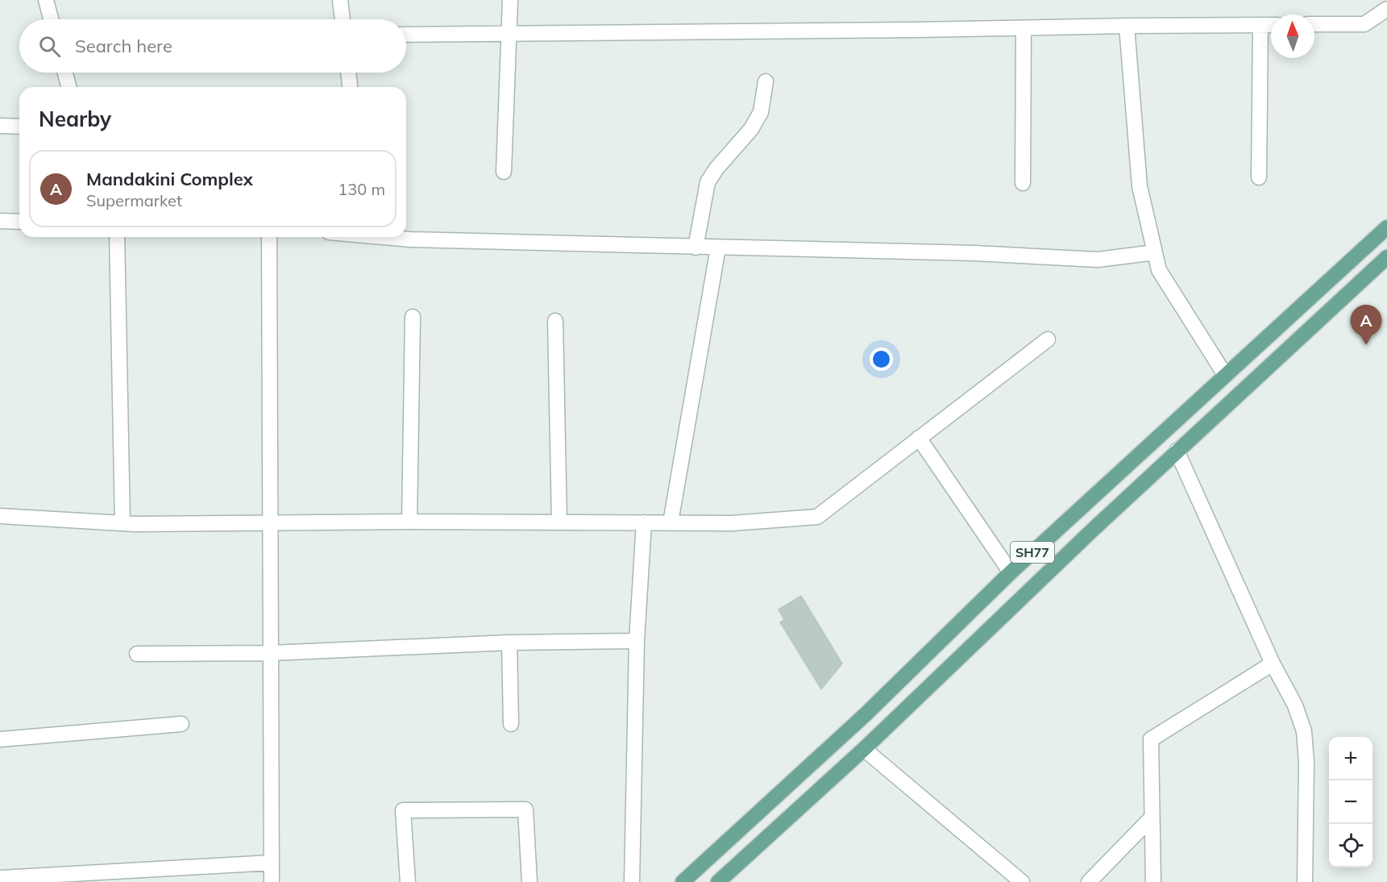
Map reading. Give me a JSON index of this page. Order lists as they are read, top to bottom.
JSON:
{
  "streets": {
    "main road": ["SH77"]
  },
  "north": "top",
  "page": {
    "search": "Search here",
    "heading": "Nearby",
    "list": [
      {
        "mark": "A",
        "name": "Mandakini Complex",
        "note": "Supermarket",
        "value": "130 m"
      }
    ],
    "pins": "A",
    "map_buttons": ["+", "−"]
  }
}
